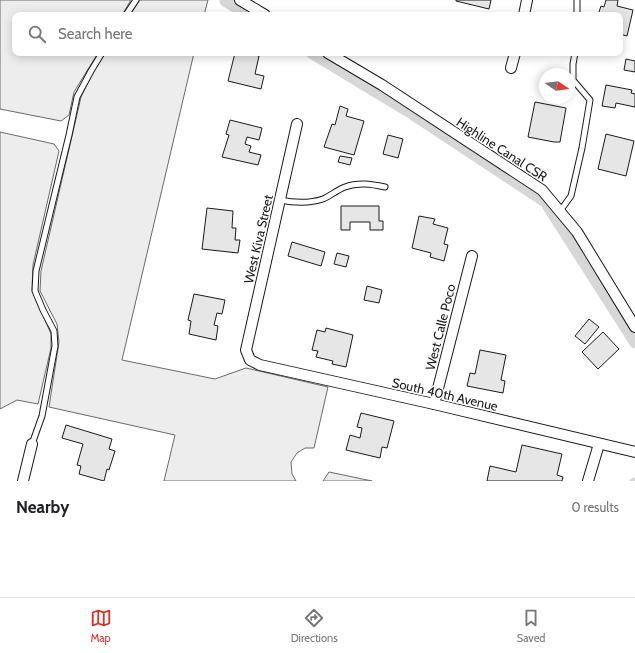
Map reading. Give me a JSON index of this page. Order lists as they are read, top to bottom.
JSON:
{
  "streets": {
    "street": [
      "Highline Canal CSR",
      "West Kiva Street",
      "West Calle Poco",
      "South 40th Avenue"
    ]
  },
  "crossings": [
    ["West Kiva Street", "South 40th Avenue"],
    ["West Calle Poco", "South 40th Avenue"]
  ],
  "north": "right",
  "page": {
    "search": "Search here",
    "heading": ["Nearby", "0 results"],
    "nav": ["Map", "Directions", "Saved"]
  }
}
